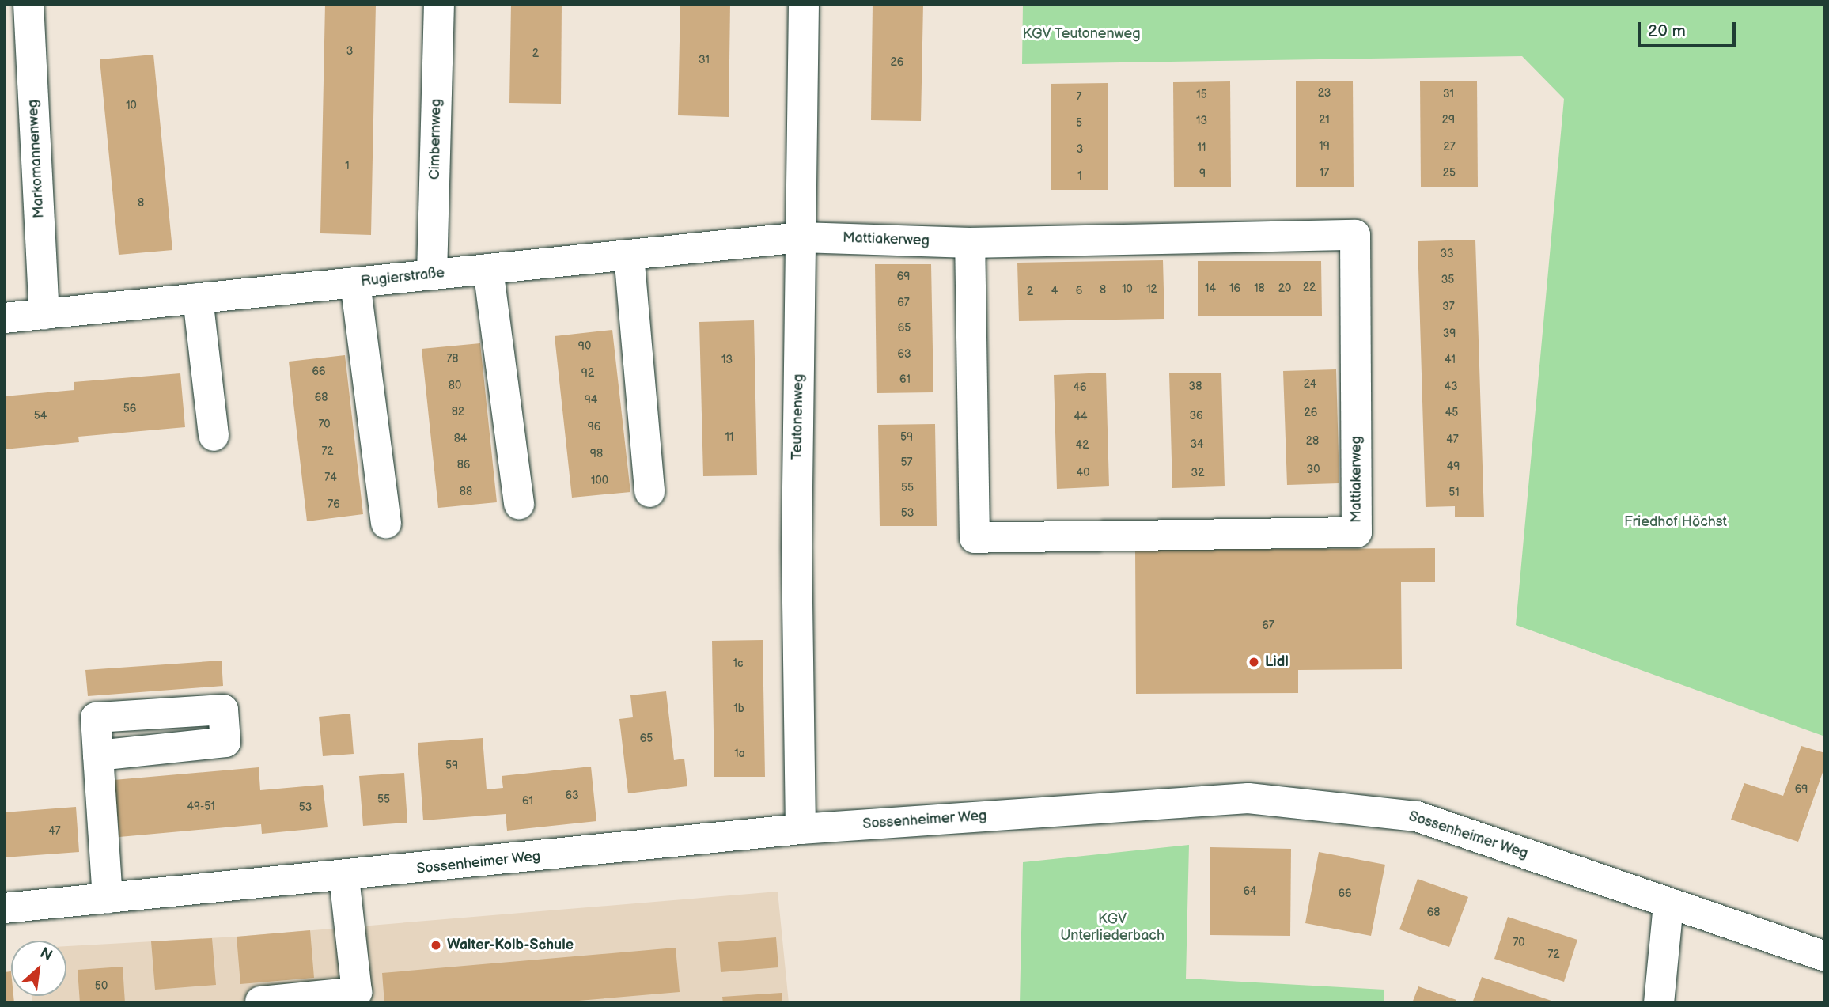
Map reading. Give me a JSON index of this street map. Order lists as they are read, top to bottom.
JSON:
{
  "streets": {
    "street": [
      "Cimbernweg",
      "Markomannenweg",
      "Mattiakerweg",
      "Rugierstraße",
      "Teutonenweg",
      "Sossenheimer Weg"
    ]
  },
  "crossings": [
    ["Cimbernweg", "Rugierstraße"],
    ["Markomannenweg", "Rugierstraße"],
    ["Mattiakerweg", "Rugierstraße"],
    ["Mattiakerweg", "Teutonenweg"],
    ["Rugierstraße", "Teutonenweg"],
    ["Teutonenweg", "Sossenheimer Weg"]
  ],
  "parks": ["KGV Teutonenweg", "Friedhof Höchst", "KGV Unterliederbach"],
  "places": ["Lidl", "Walter-Kolb-Schule"],
  "house_numbers": [
    "3",
    "2",
    "31",
    "26",
    "23",
    "31",
    "15",
    "7",
    "10",
    "21",
    "29",
    "13",
    "5",
    "19",
    "27",
    "11",
    "3",
    "1",
    "17",
    "25",
    "9",
    "1",
    "8",
    "33",
    "69",
    "35",
    "22",
    "14",
    "16",
    "18",
    "20",
    "10",
    "12",
    "8",
    "4",
    "6",
    "2",
    "67",
    "37",
    "65",
    "39",
    "90",
    "63",
    "78",
    "13",
    "41",
    "66",
    "92",
    "61",
    "24",
    "80",
    "38",
    "43",
    "46",
    "68",
    "94",
    "56",
    "82",
    "26",
    "45",
    "54",
    "36",
    "44",
    "70",
    "96",
    "11",
    "59",
    "84",
    "47",
    "28",
    "34",
    "42",
    "72",
    "98",
    "57",
    "86",
    "49",
    "30",
    "40",
    "32",
    "74",
    "100",
    "55",
    "88",
    "51",
    "76",
    "53",
    "67",
    "1c",
    "1b",
    "65",
    "1a",
    "59",
    "69",
    "63",
    "55",
    "61",
    "49-51",
    "53",
    "47",
    "64",
    "66",
    "68",
    "70",
    "72",
    "50"
  ],
  "scale_bar": "20 m",
  "north": "top right"
}
